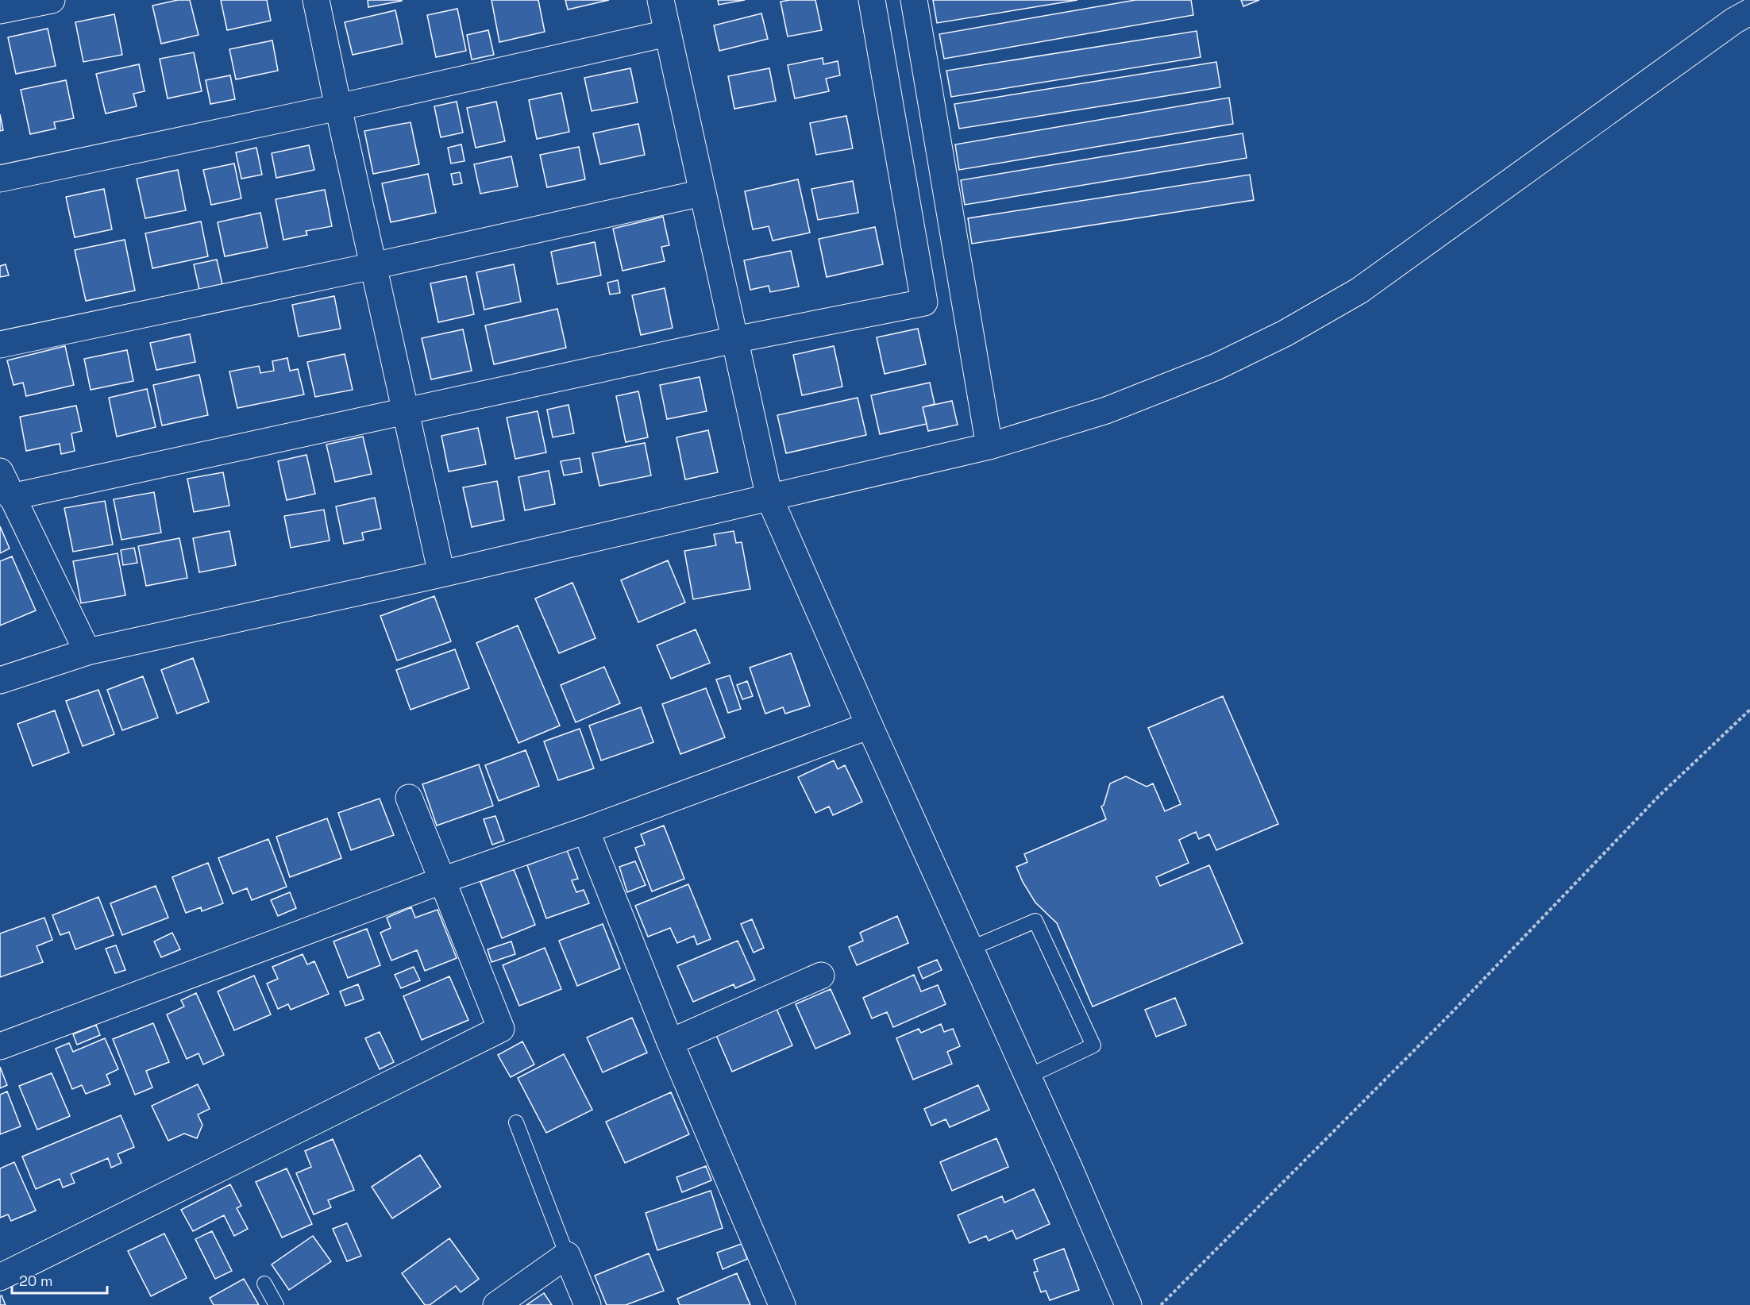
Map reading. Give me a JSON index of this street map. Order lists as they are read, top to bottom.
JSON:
{
  "scale_bar": "20 m"
}
